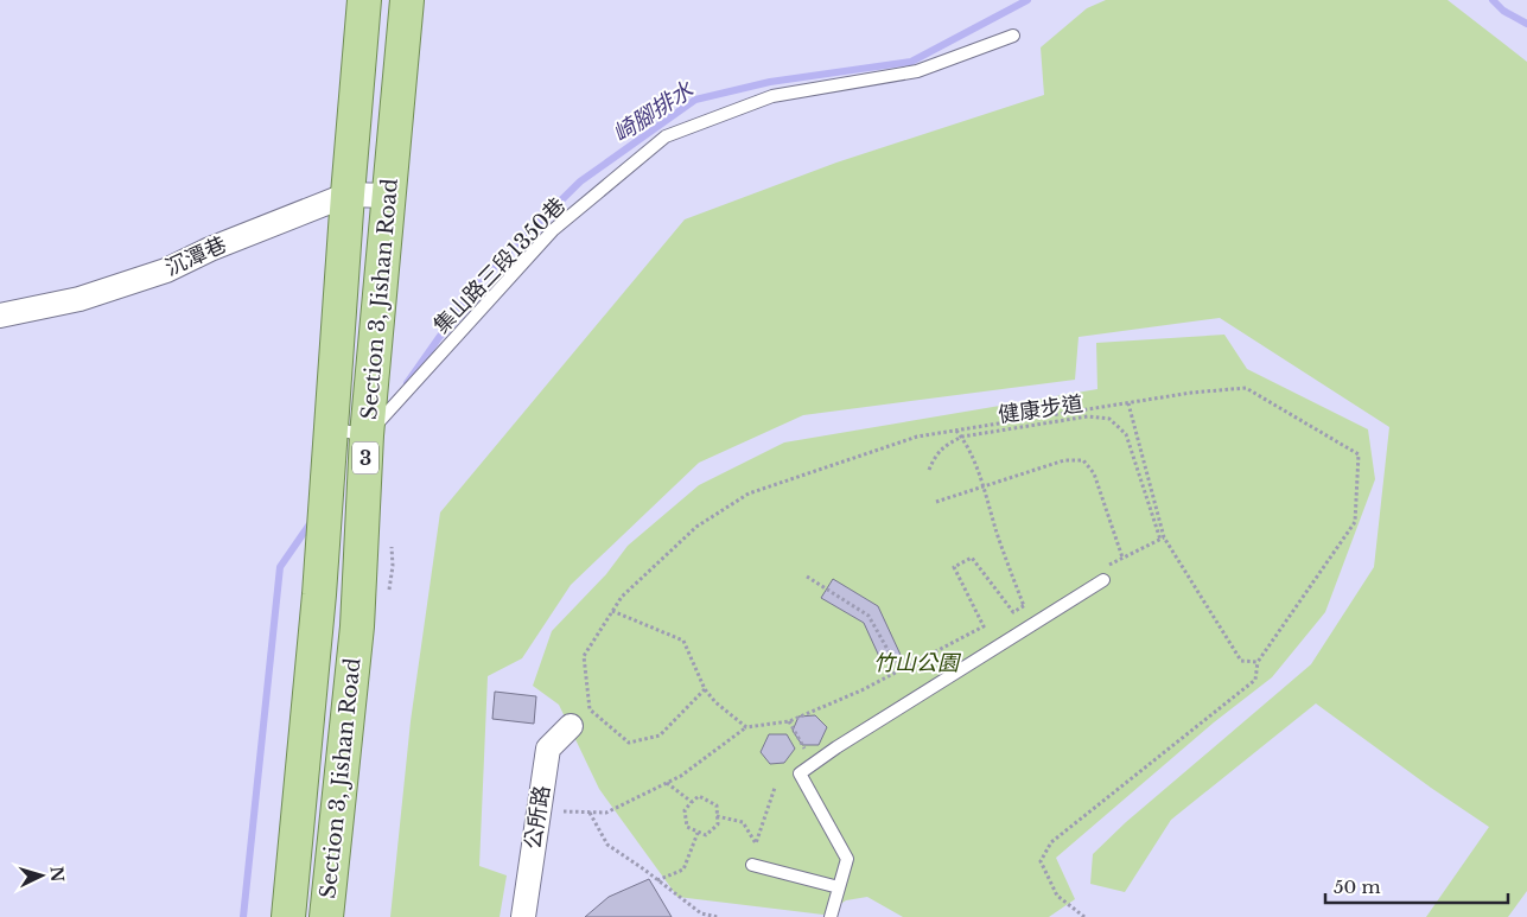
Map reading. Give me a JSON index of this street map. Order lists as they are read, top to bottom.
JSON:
{
  "streets": {
    "main road": ["Section 3, Jishan Road", "3"],
    "street": ["沉潭巷", "公所路"],
    "lane": ["集山路三段1350巷"],
    "path": ["健康步道"]
  },
  "crossings": [
    ["沉潭巷", "Section 3, Jishan Road"],
    ["集山路三段1350巷", "Section 3, Jishan Road"]
  ],
  "water": ["崎腳排水"],
  "parks": ["竹山公園"],
  "scale_bar": "50 m",
  "north": "right"
}
